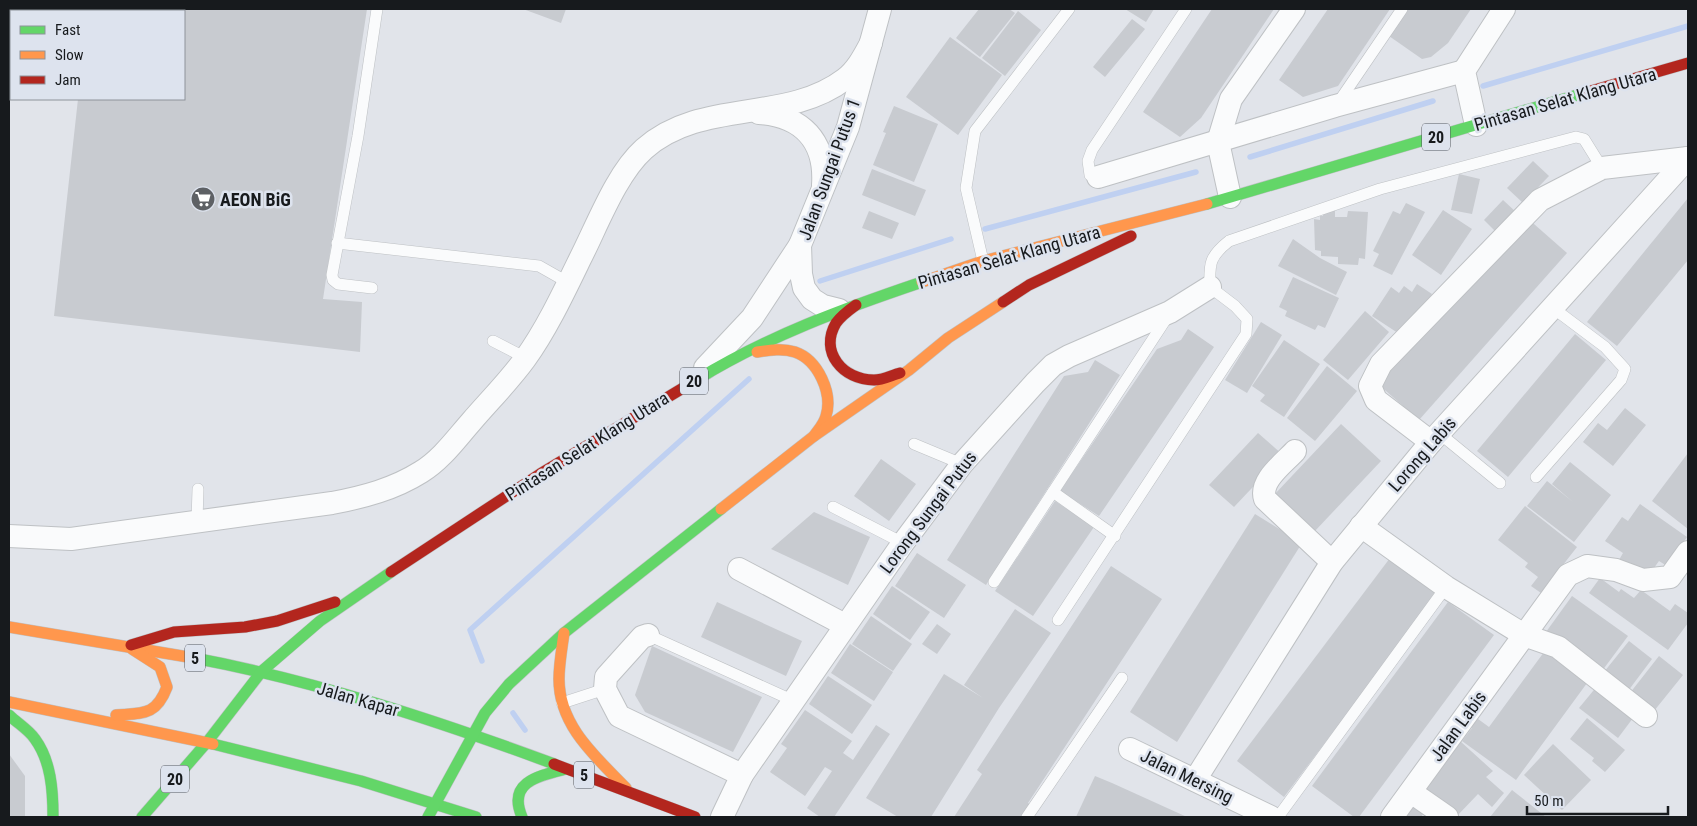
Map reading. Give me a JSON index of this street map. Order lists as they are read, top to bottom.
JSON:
{
  "streets": {
    "highway": [
      "Pintasan Selat Klang Utara",
      "20",
      "5",
      "Jalan Kapar"
    ],
    "street": [
      "Jalan Sungai Putus 1",
      "Lorong Labis",
      "Lorong Sungai Putus",
      "Jalan Labis",
      "Jalan Mersing"
    ]
  },
  "crossings": [
    ["Pintasan Selat Klang Utara", "Jalan Sungai Putus 1"],
    ["Pintasan Selat Klang Utara", "Jalan Kapar"],
    ["Lorong Labis", "Jalan Mersing"]
  ],
  "places": {
    "supermarket": ["AEON BiG"]
  },
  "legend": ["Fast", "Slow", "Jam"],
  "scale_bar": "50 m"
}
